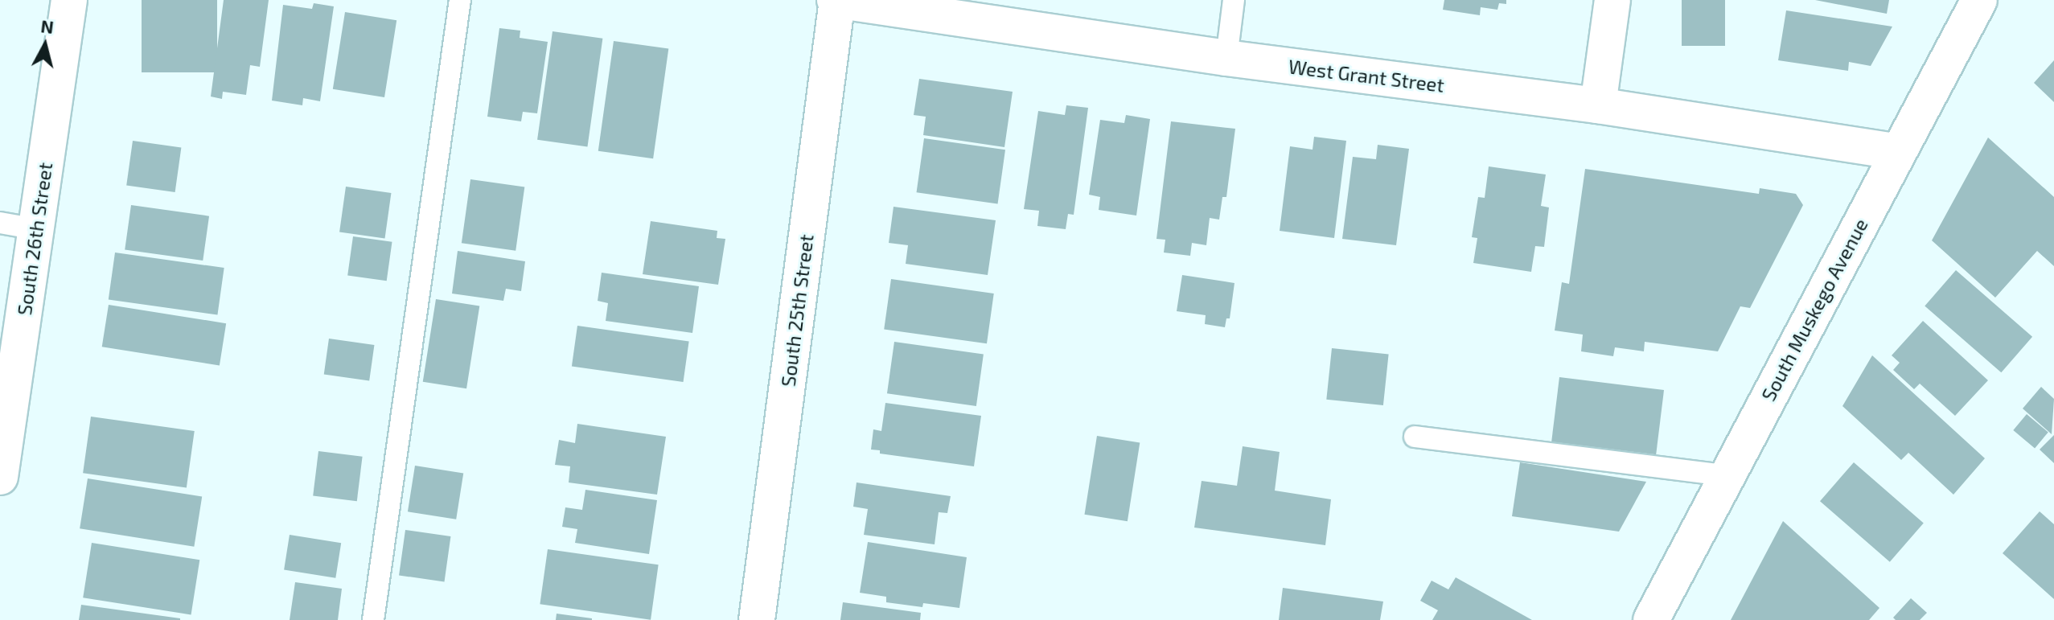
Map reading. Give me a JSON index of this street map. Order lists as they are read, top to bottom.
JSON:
{
  "streets": {
    "street": [
      "West Grant Street",
      "South 26th Street",
      "South Muskego Avenue",
      "South 25th Street"
    ]
  },
  "crossings": [
    ["West Grant Street", "South Muskego Avenue"],
    ["West Grant Street", "South 25th Street"]
  ],
  "north": "top"
}
